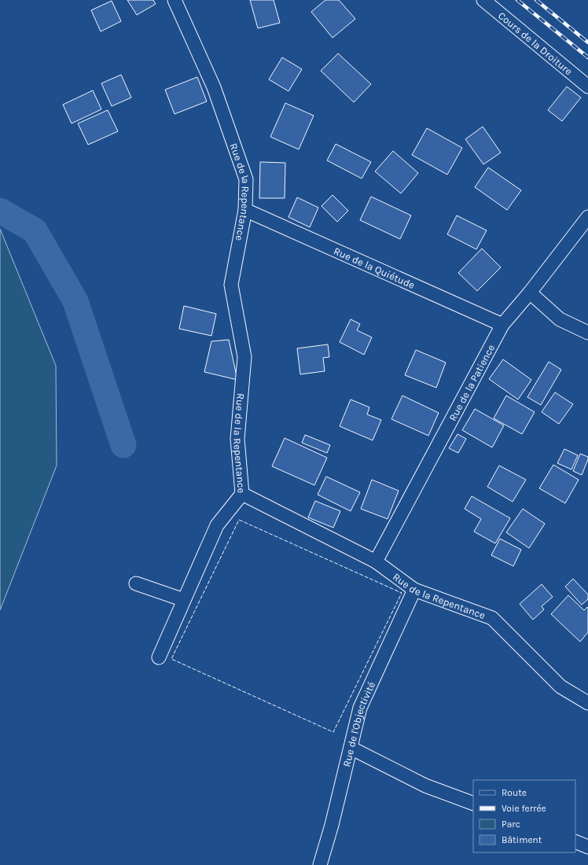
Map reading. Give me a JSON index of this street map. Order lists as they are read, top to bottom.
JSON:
{
  "streets": {
    "street": [
      "Cours de la Droiture",
      "Rue de la Repentance",
      "Rue de la Quiétude",
      "Rue de la Patience",
      "Rue de l'Objectivité"
    ]
  },
  "crossings": [
    ["Rue de la Repentance", "Rue de la Quiétude"],
    ["Rue de la Repentance", "Rue de la Patience"],
    ["Rue de la Repentance", "Rue de l'Objectivité"],
    ["Rue de la Quiétude", "Rue de la Patience"]
  ],
  "legend": [
    "Route",
    "Voie ferrée",
    "Parc",
    "Bâtiment"
  ]
}
